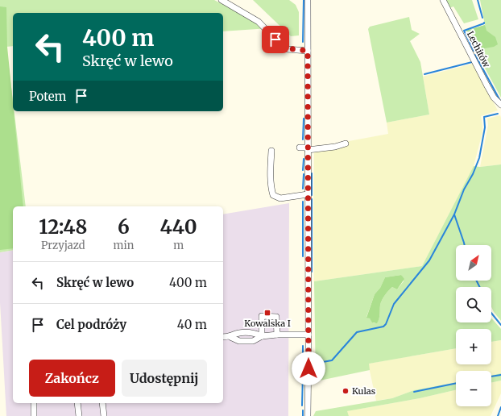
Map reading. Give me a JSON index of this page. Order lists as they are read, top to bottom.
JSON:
{
  "streets": {
    "street": ["Lechitów"]
  },
  "places": {
    "transit": ["Kowalska I"],
    "other": ["Kulas"]
  },
  "north": "top right",
  "page": {
    "turn": ["400 m", "Skręć w lewo"],
    "then": "Potem",
    "eta": [
      "12:48",
      "Przyjazd",
      "6",
      "min",
      "440",
      "m"
    ],
    "map_buttons": ["+", "−"],
    "list": [
      {
        "name": "Skręć w lewo",
        "value": "400 m"
      },
      {
        "name": "Cel podróży",
        "value": "40 m"
      }
    ],
    "buttons": ["Zakończ", "Udostępnij"]
  }
}
